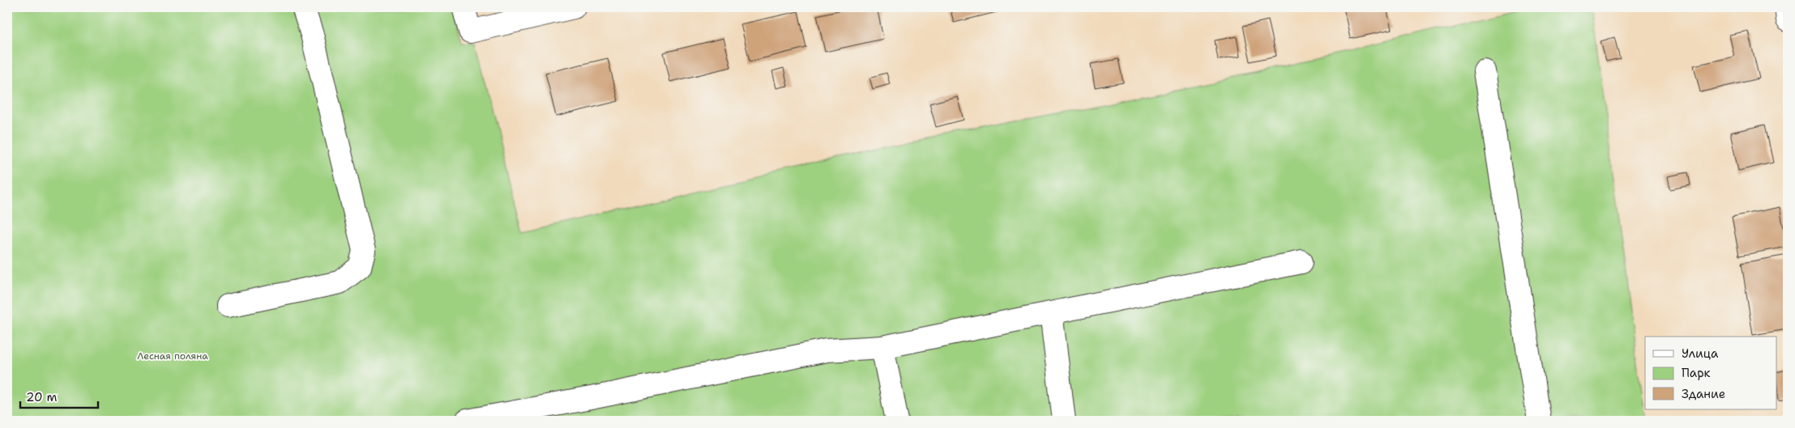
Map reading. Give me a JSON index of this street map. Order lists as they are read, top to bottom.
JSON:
{
  "parks": ["Лесная поляна"],
  "legend": ["Улица", "Парк", "Здание"],
  "scale_bar": "20 m"
}
